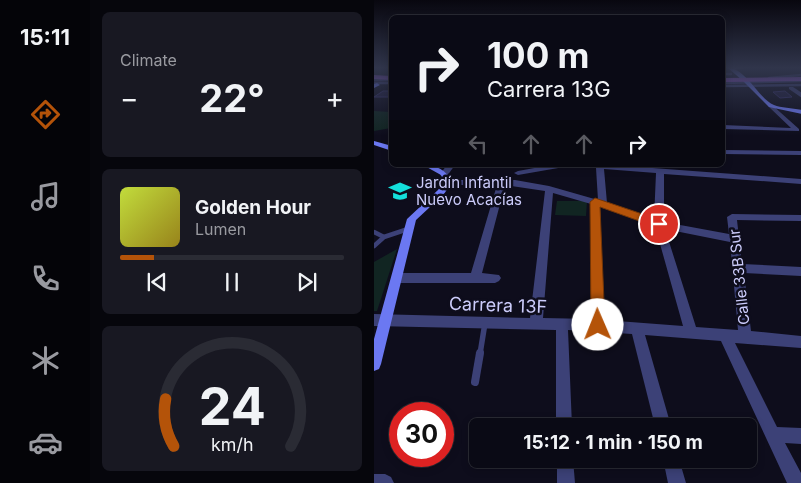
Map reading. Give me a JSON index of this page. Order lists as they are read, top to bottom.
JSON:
{
  "streets": {
    "street": ["Calle 33B Sur", "Carrera 13F"]
  },
  "crossings": [
    ["Calle 33B Sur", "Carrera 13F"]
  ],
  "places": {
    "school or university": ["Jardín Infantil Nuevo Acacías"]
  },
  "page": {
    "tabs": "15:11",
    "tile": "Climate",
    "turn": ["100 m", "Carrera 13G"],
    "heat": ["−", "22°", "+"],
    "song": ["Golden Hour", "Lumen"],
    "limit": "30",
    "trip": "15:12 · 1 min · 150 m",
    "gauge": ["24", "km/h"]
  }
}
